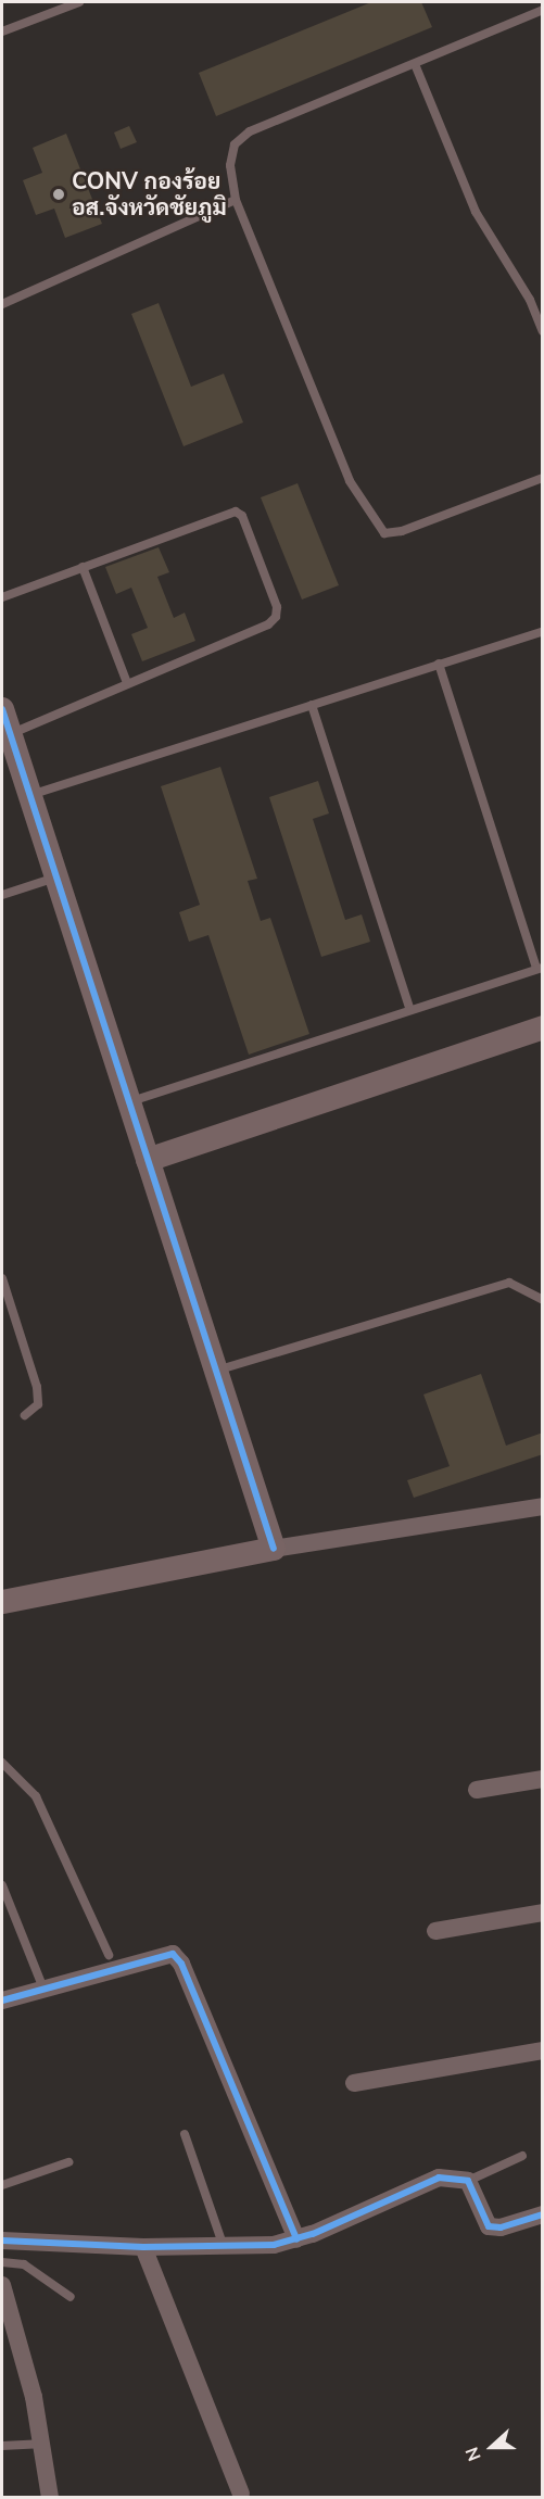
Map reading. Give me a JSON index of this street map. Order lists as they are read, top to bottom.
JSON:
{
  "places": ["CONV กองร้อย อส.จังหวัดชัยภูมิ"],
  "north": "left"
}
